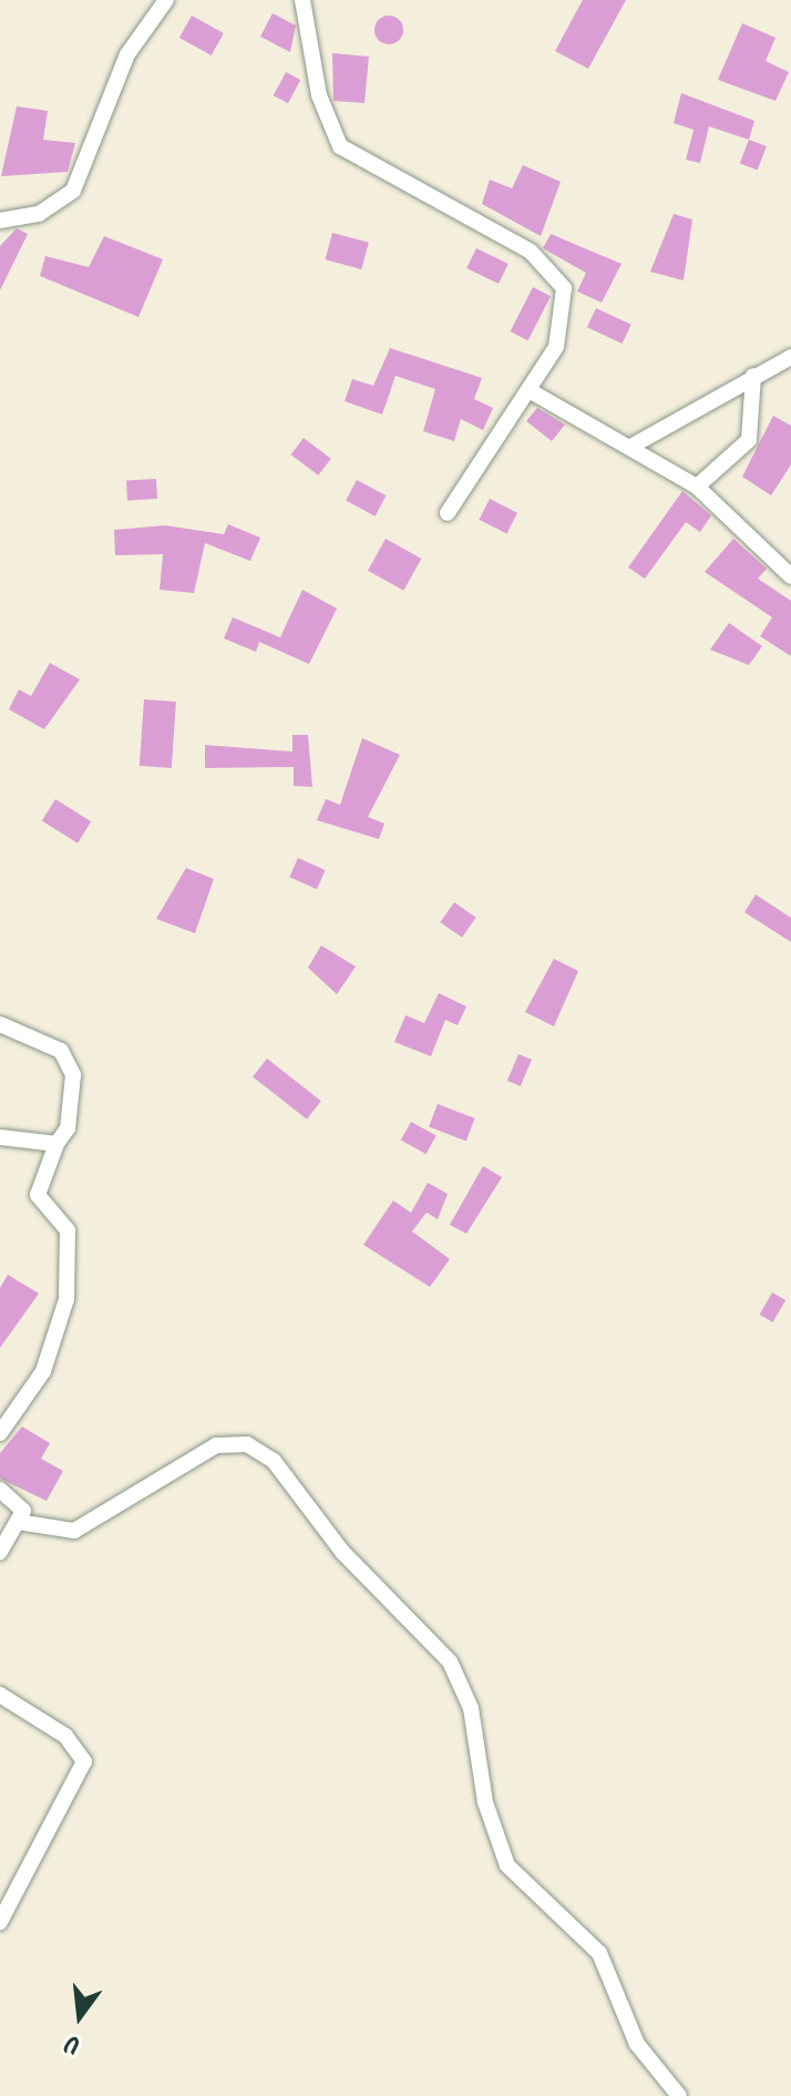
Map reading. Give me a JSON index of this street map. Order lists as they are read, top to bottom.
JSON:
{
  "north": "bottom"
}
